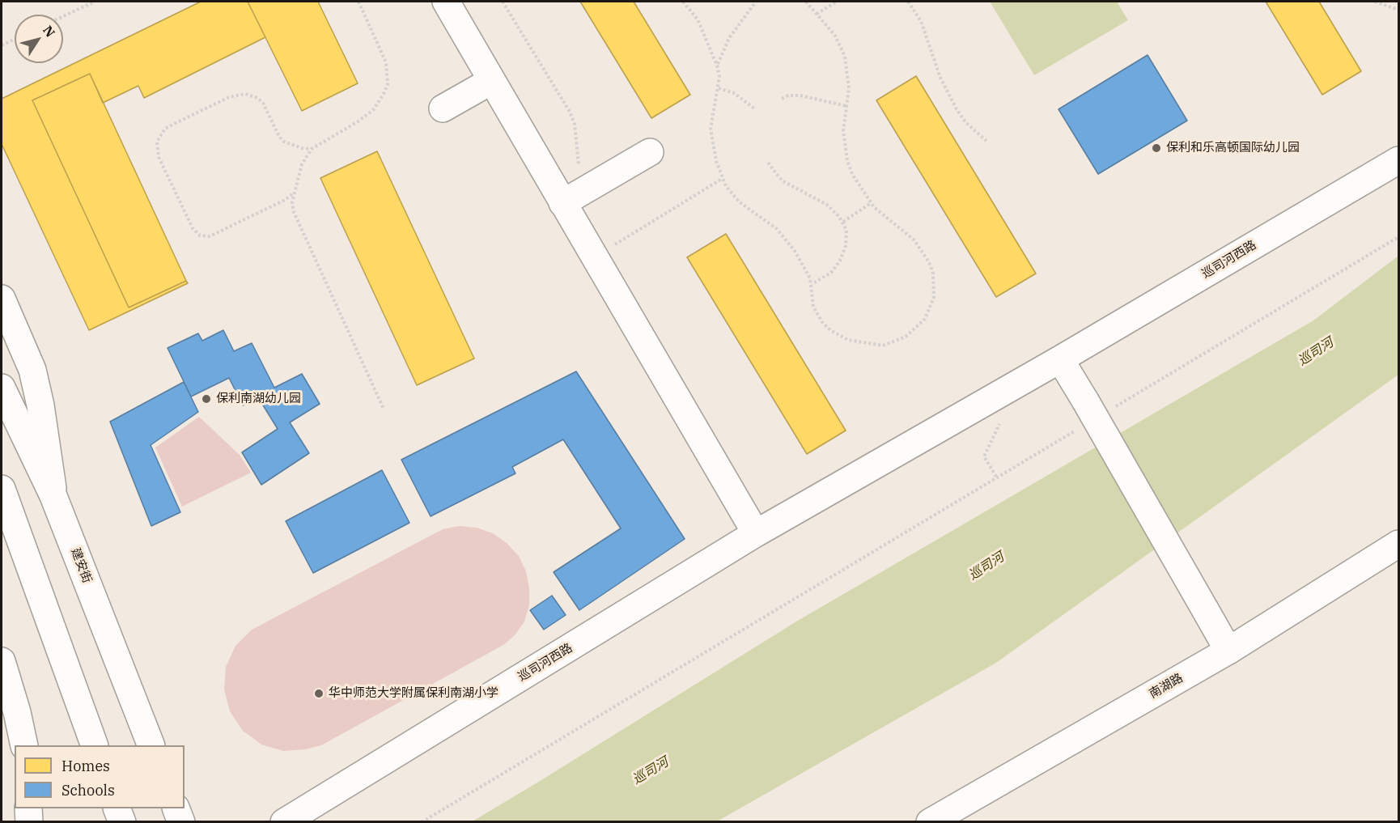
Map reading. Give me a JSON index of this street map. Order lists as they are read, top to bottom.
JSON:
{
  "streets": {
    "street": ["巡司河西路", "建安街", "南湖路"]
  },
  "water": ["巡司河"],
  "places": ["保利和乐高顿国际幼儿园", "保利南湖幼儿园", "华中师范大学附属保利南湖小学"],
  "legend": ["Homes", "Schools"],
  "north": "top right"
}
